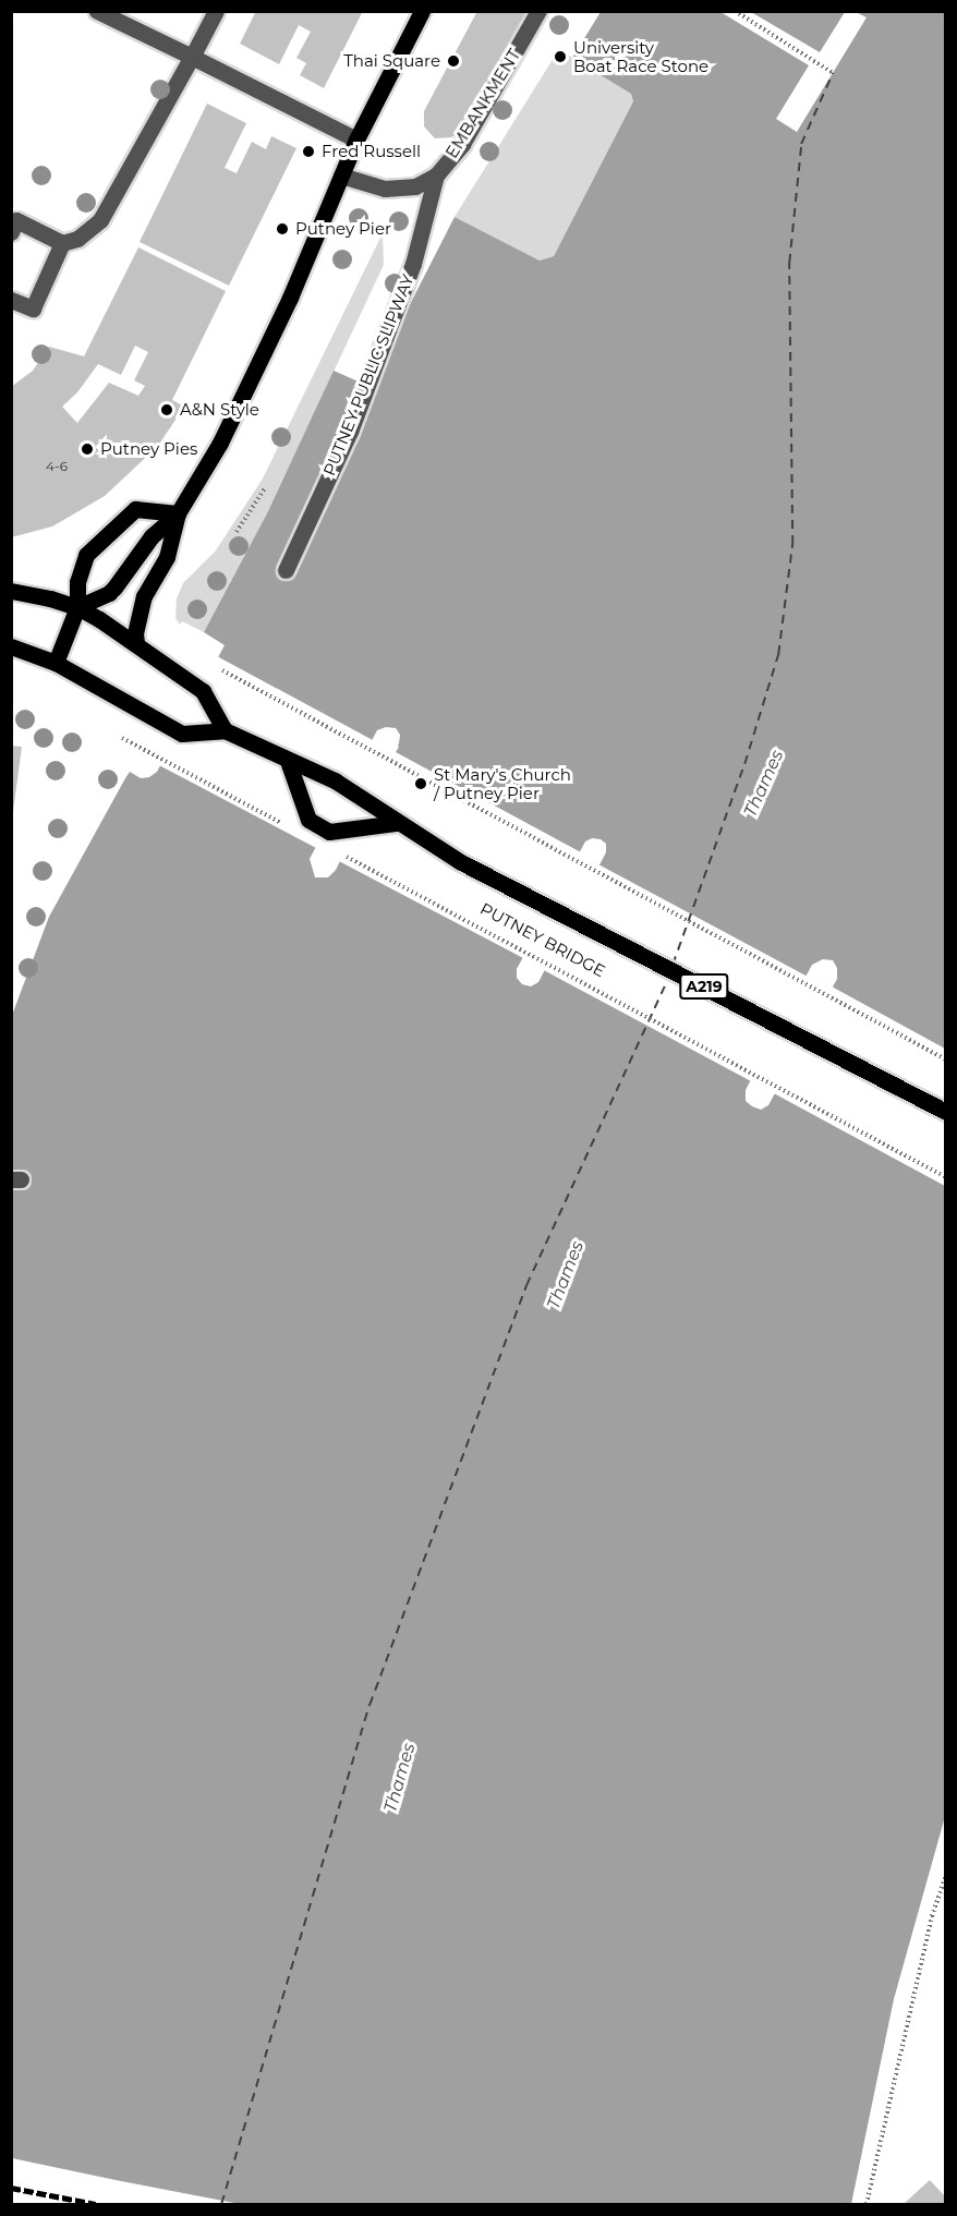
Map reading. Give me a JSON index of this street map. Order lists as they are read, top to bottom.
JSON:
{
  "streets": {
    "main road": ["PUTNEY BRIDGE", "A219"],
    "street": ["EMBANKMENT", "PUTNEY PUBLIC SLIPWAY"]
  },
  "crossings": [
    ["EMBANKMENT", "PUTNEY PUBLIC SLIPWAY"]
  ],
  "water": ["Thames"],
  "places": [
    "University Boat Race Stone",
    "Thai Square",
    "Fred Russell",
    "Putney Pier",
    "A&N Style",
    "Putney Pies",
    "St Mary's Church / Putney Pier"
  ],
  "house_numbers": ["4-6"]
}
